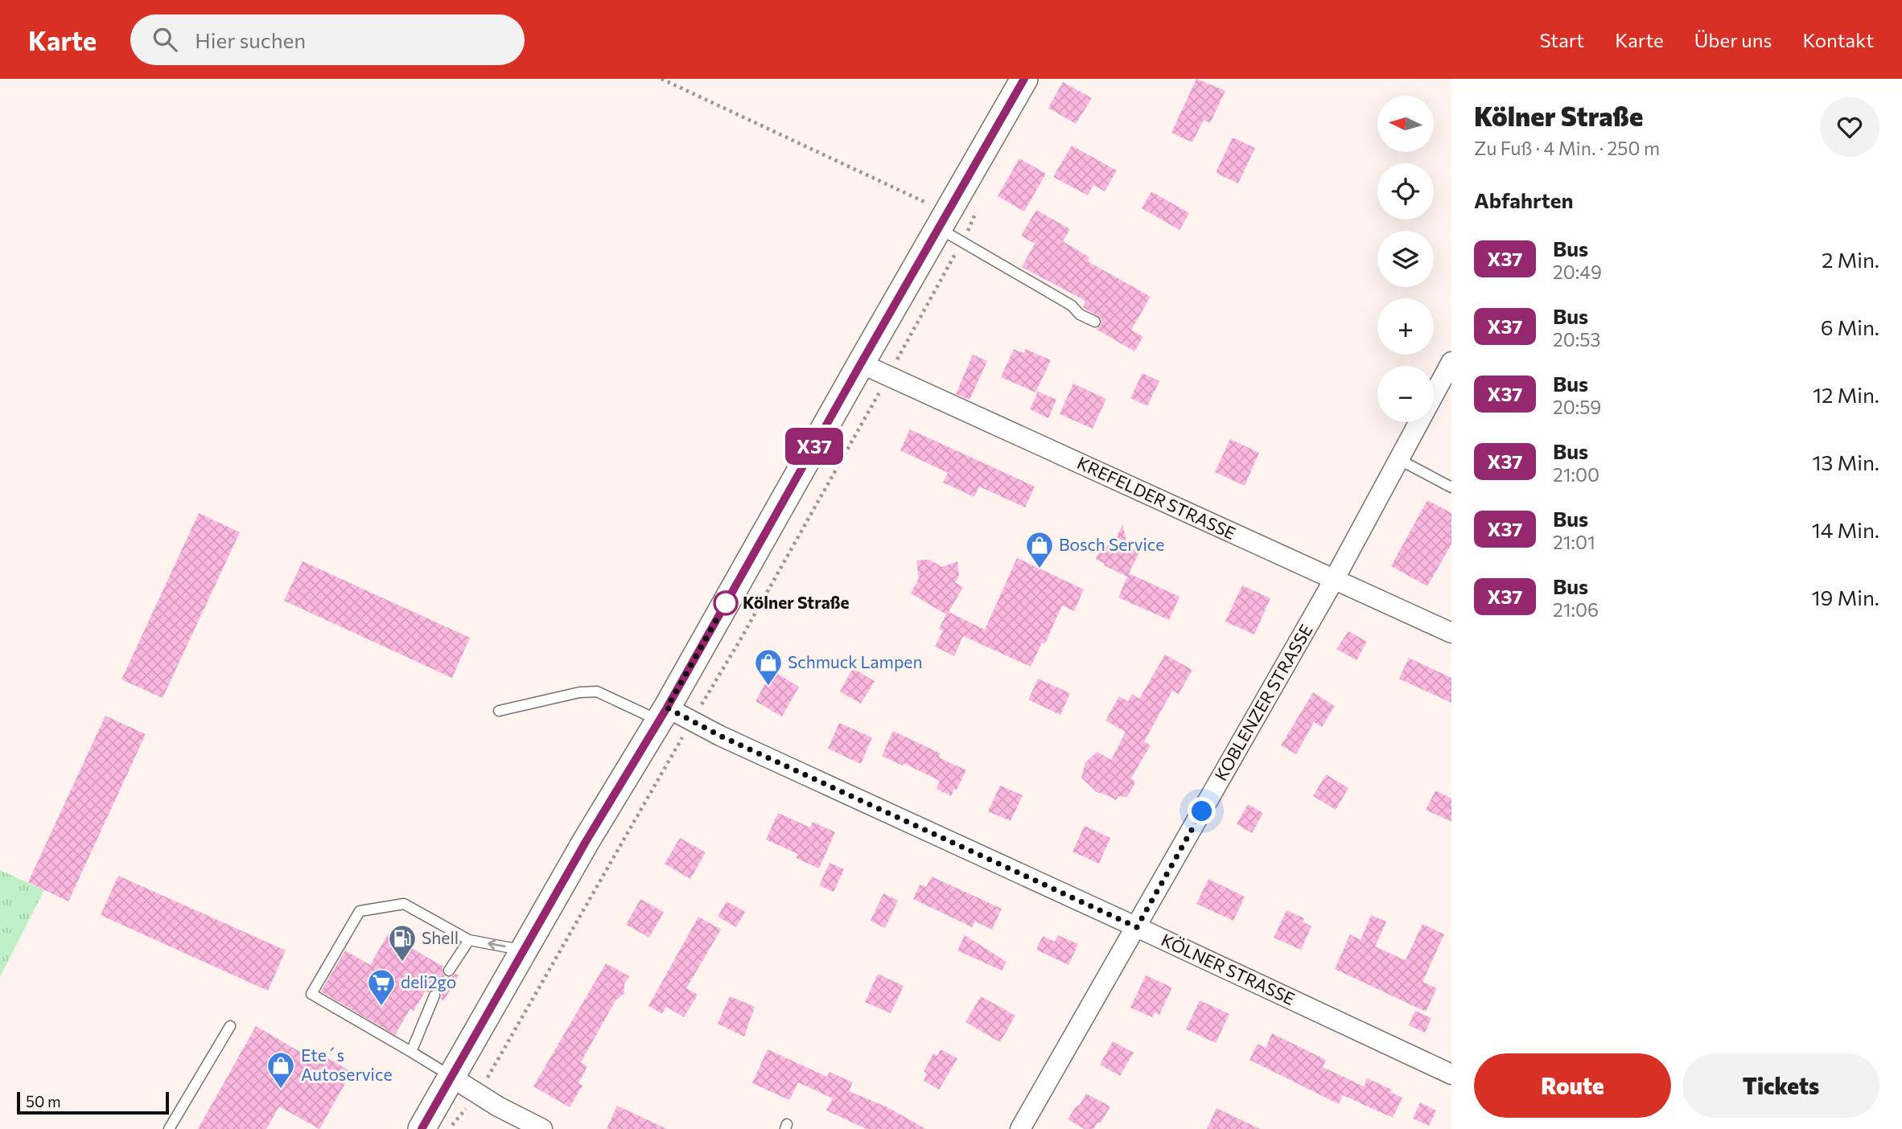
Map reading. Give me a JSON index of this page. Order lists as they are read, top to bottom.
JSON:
{
  "streets": {
    "street": ["KREFELDER STRASSE", "KOBLENZER STRASSE", "KÖLNER STRASSE"]
  },
  "crossings": [
    ["KREFELDER STRASSE", "KOBLENZER STRASSE"],
    ["KOBLENZER STRASSE", "KÖLNER STRASSE"]
  ],
  "places": {
    "shop": ["Bosch Service", "Schmuck Lampen", "Ete´s Autoservice"],
    "other": ["Kölner Straße"],
    "fuel station": ["Shell"],
    "supermarket": ["deli2go"]
  },
  "lines": ["bus line X37"],
  "scale_bar": "50 m",
  "north": "left",
  "page": {
    "header": "Karte",
    "search": "Hier suchen",
    "nav": [
      "Start",
      "Karte",
      "Über uns",
      "Kontakt"
    ],
    "on_map": "X37",
    "heading": [
      ["Kölner Straße", "Zu Fuß · 4 Min. · 250 m"],
      "Abfahrten"
    ],
    "map_buttons": ["+", "−"],
    "list": [
      {
        "mark": "X37",
        "name": "Bus",
        "note": "20:49",
        "value": "2 Min."
      },
      {
        "mark": "X37",
        "name": "Bus",
        "note": "20:53",
        "value": "6 Min."
      },
      {
        "mark": "X37",
        "name": "Bus",
        "note": "20:59",
        "value": "12 Min."
      },
      {
        "mark": "X37",
        "name": "Bus",
        "note": "21:00",
        "value": "13 Min."
      },
      {
        "mark": "X37",
        "name": "Bus",
        "note": "21:01",
        "value": "14 Min."
      },
      {
        "mark": "X37",
        "name": "Bus",
        "note": "21:06",
        "value": "19 Min."
      }
    ],
    "buttons": ["Route", "Tickets"],
    "scale": "50 m"
  }
}
